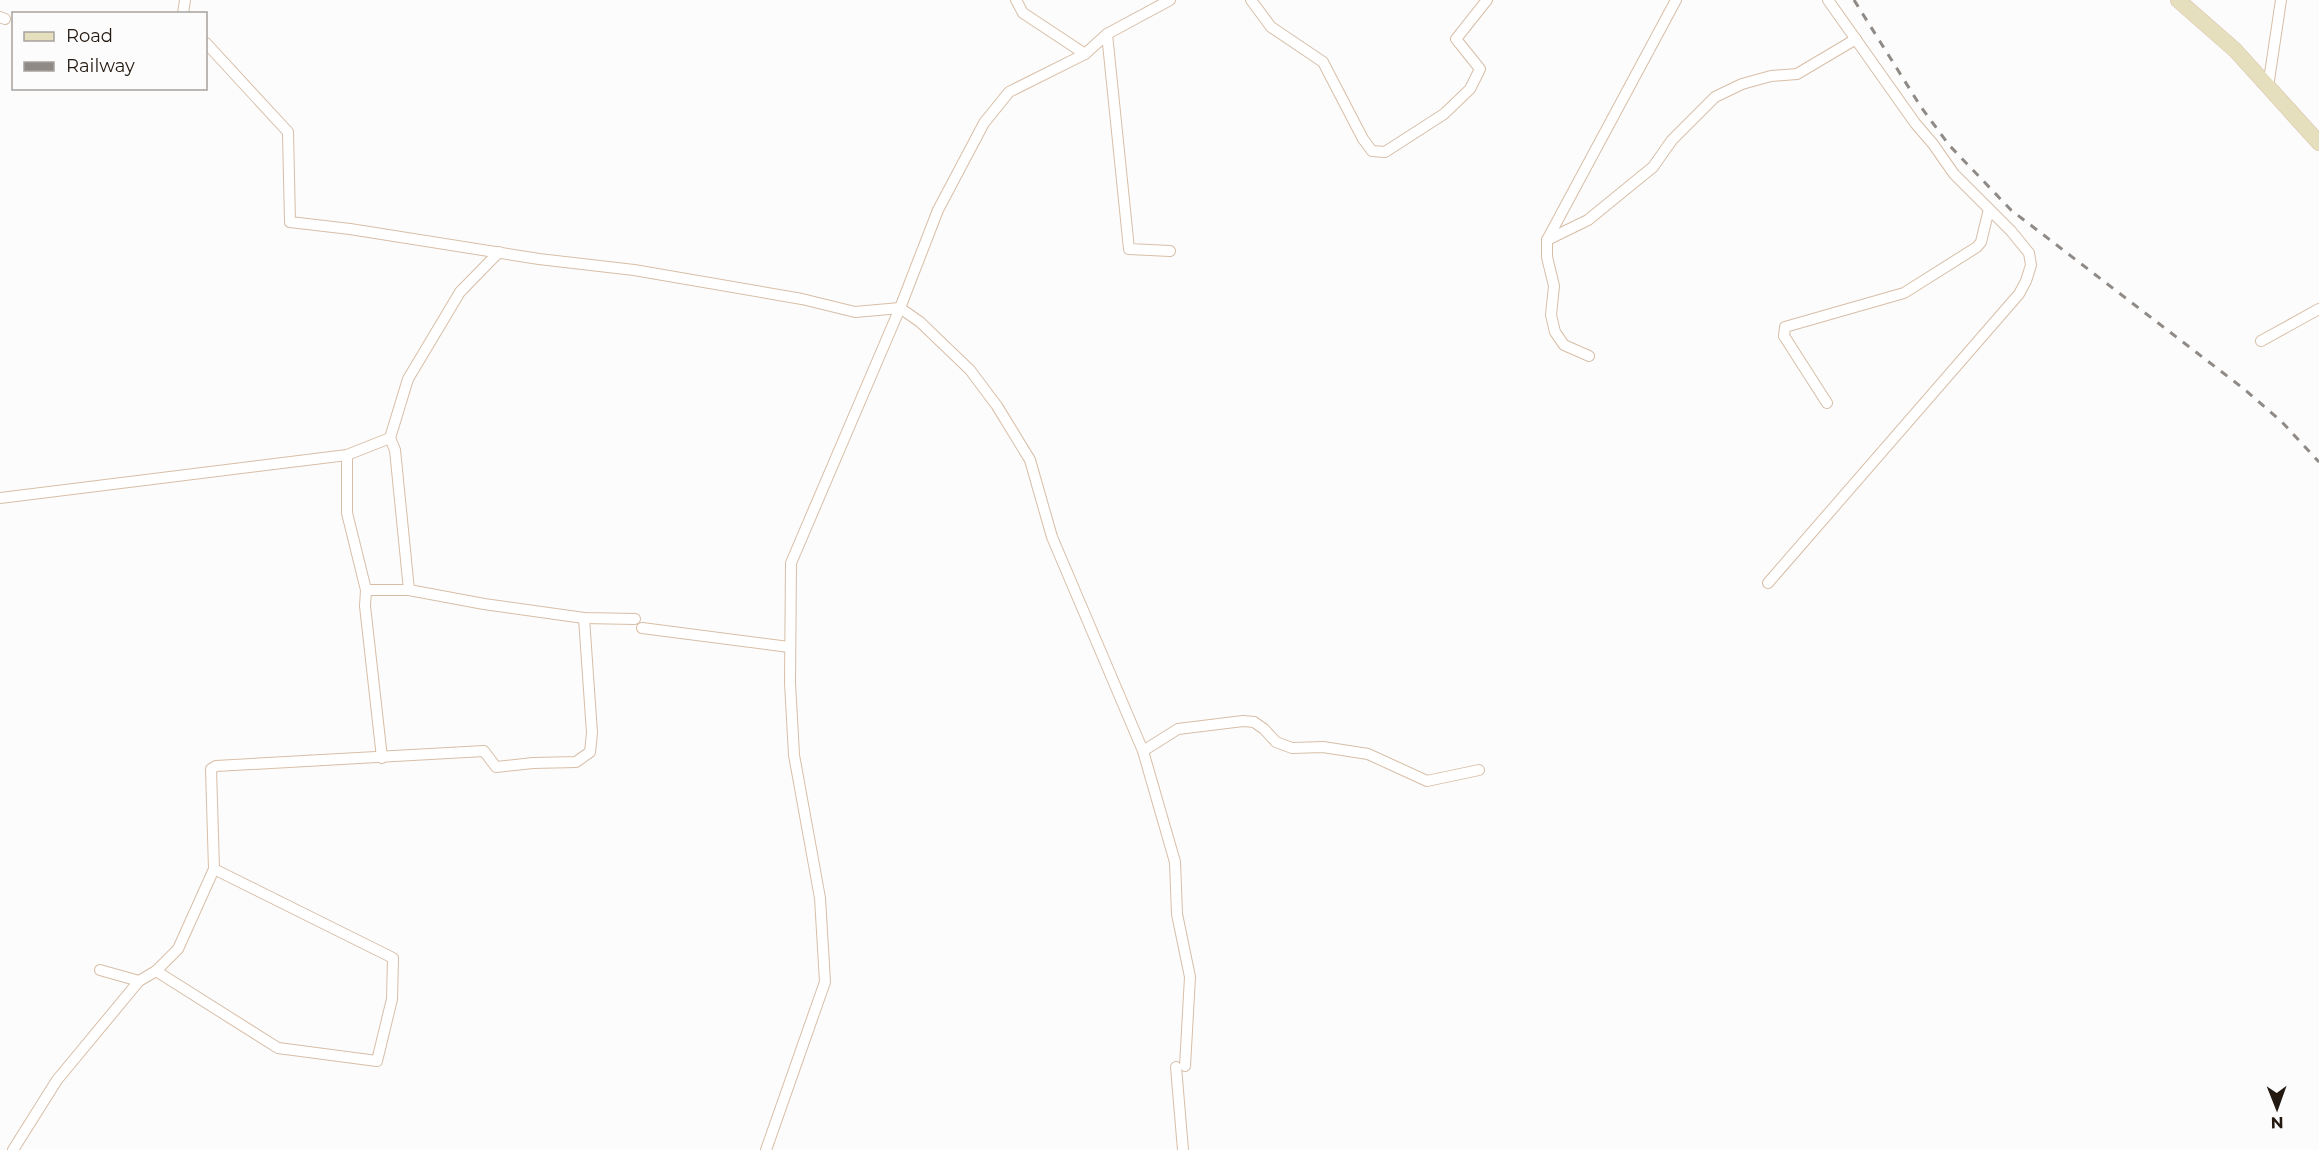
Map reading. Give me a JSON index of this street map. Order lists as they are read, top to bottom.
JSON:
{
  "legend": ["Road", "Railway"],
  "north": "bottom"
}
